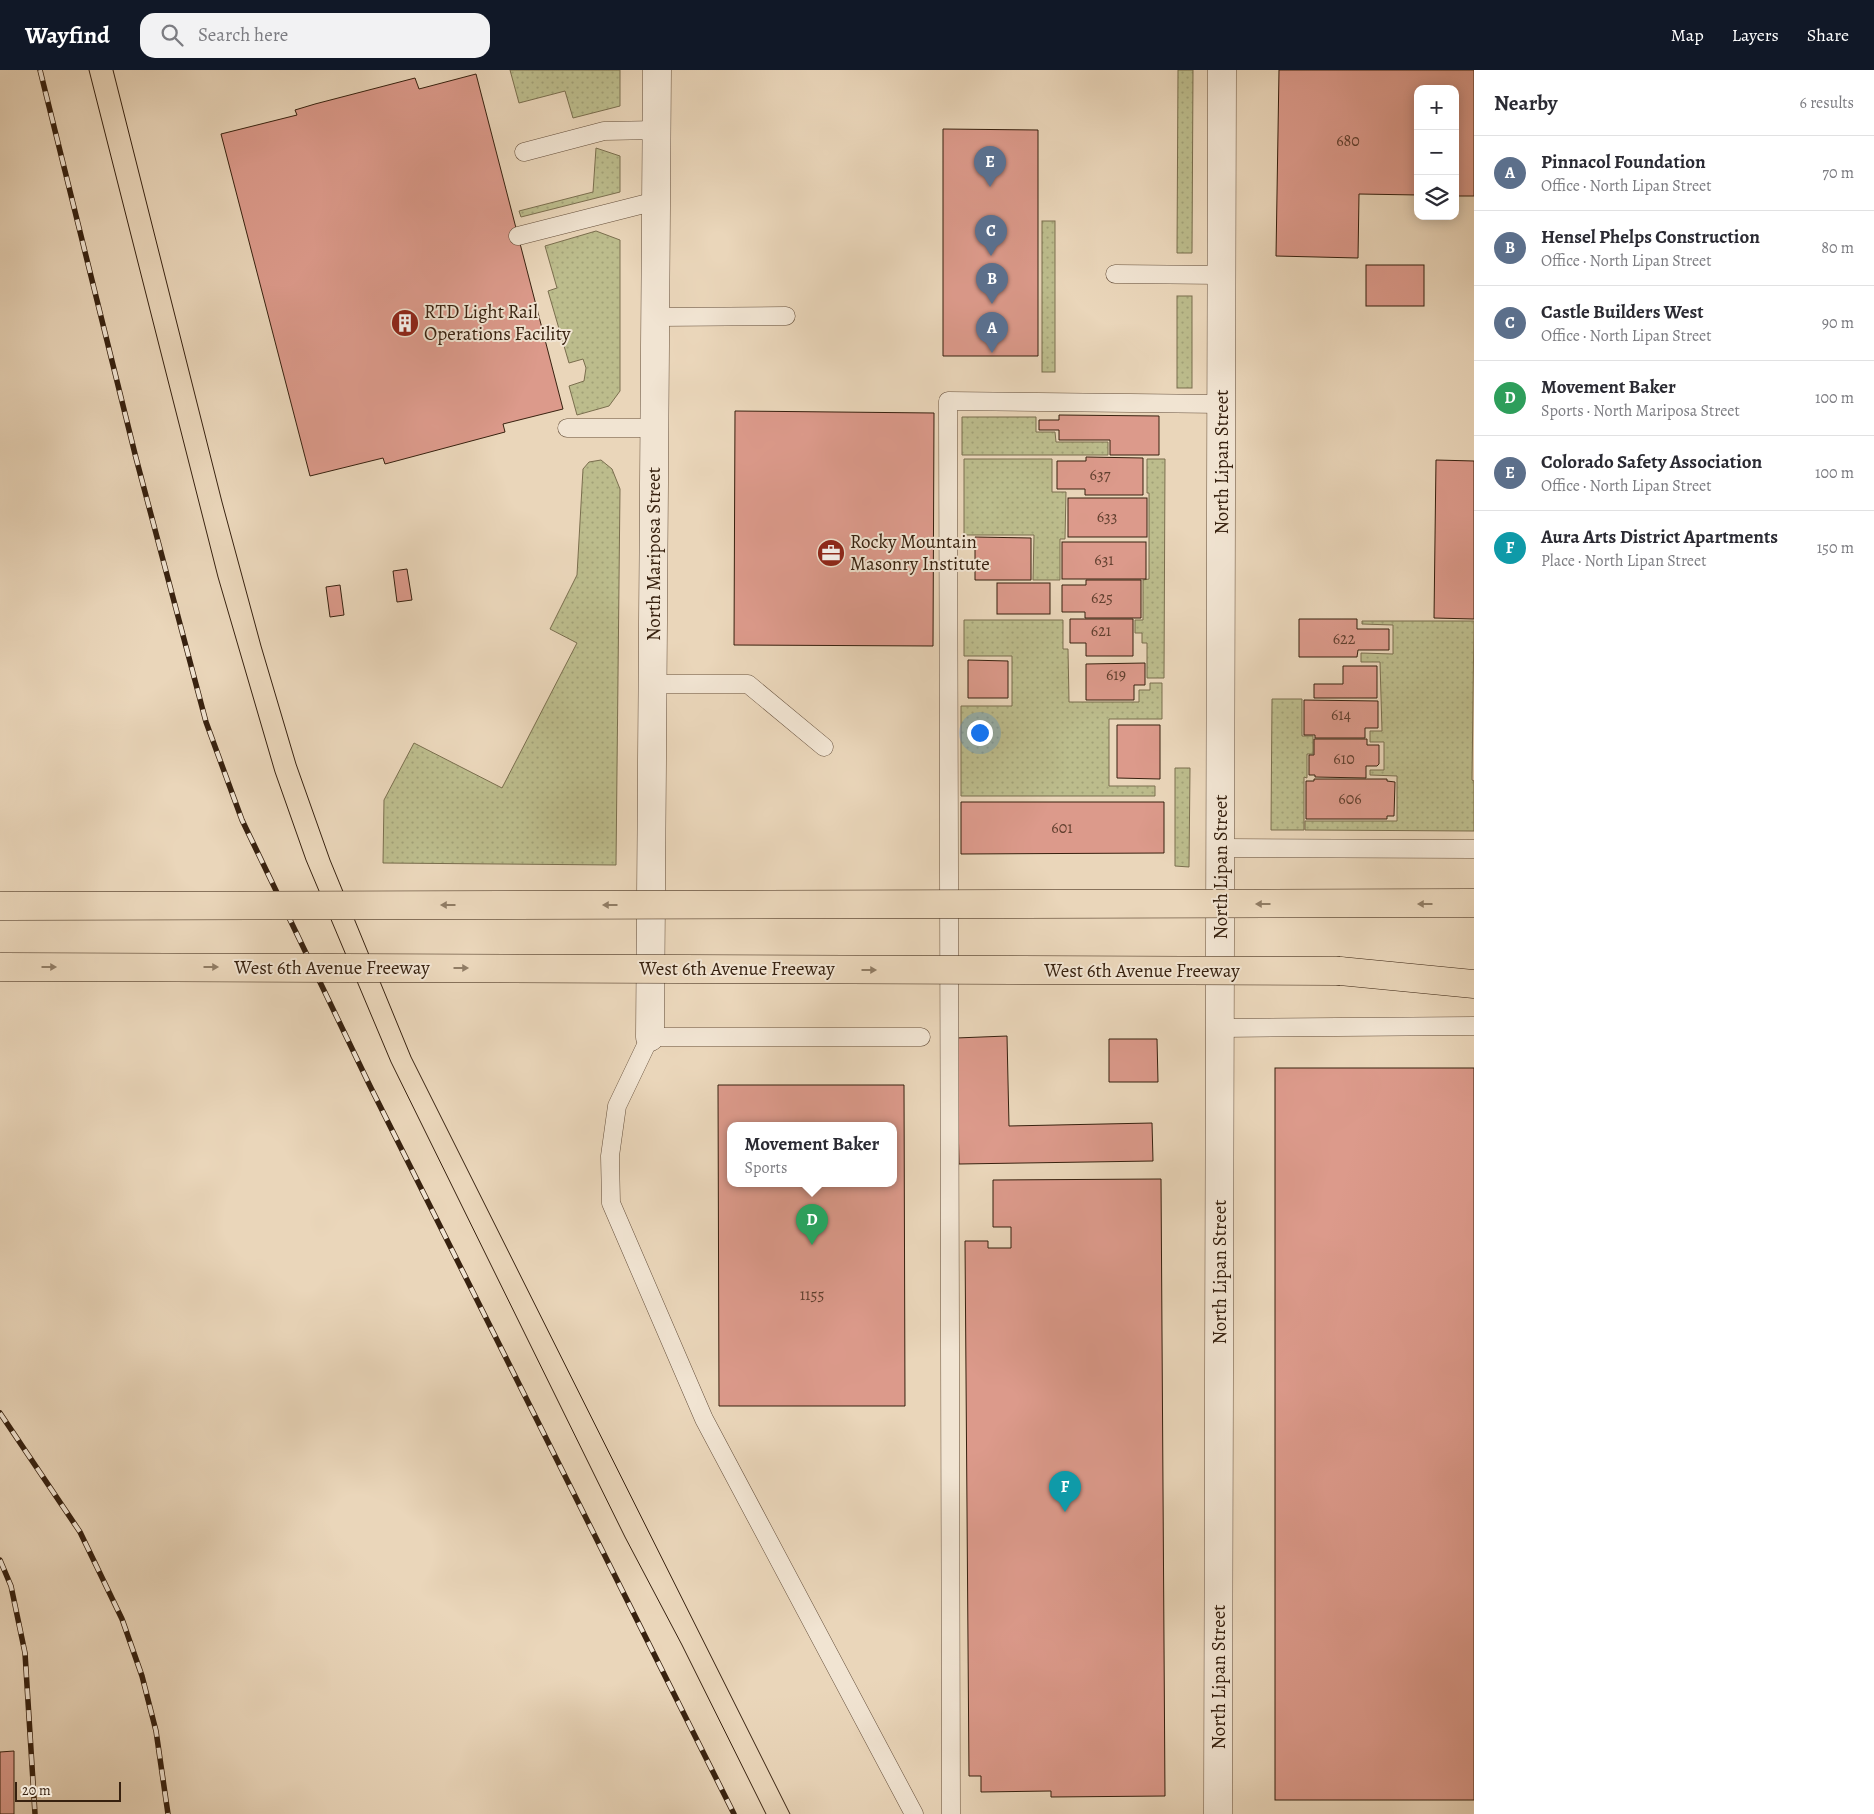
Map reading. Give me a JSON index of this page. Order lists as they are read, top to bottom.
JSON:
{
  "streets": {
    "highway": ["West 6th Avenue Freeway"],
    "street": ["North Lipan Street", "North Mariposa Street"]
  },
  "places": {
    "building": ["RTD Light Rail Operations Facility"],
    "office": ["Rocky Mountain Masonry Institute"]
  },
  "house_numbers": [
    "680",
    "637",
    "633",
    "631",
    "625",
    "621",
    "622",
    "619",
    "614",
    "610",
    "606",
    "601",
    "1155"
  ],
  "scale_bar": "20 m",
  "page": {
    "header": "Wayfind",
    "search": "Search here",
    "nav": ["Map", "Layers", "Share"],
    "heading": ["Nearby", "6 results"],
    "map_buttons": ["+", "−"],
    "list": [
      {
        "mark": "A",
        "name": "Pinnacol Foundation",
        "note": "Office · North Lipan Street",
        "value": "70 m"
      },
      {
        "mark": "B",
        "name": "Hensel Phelps Construction",
        "note": "Office · North Lipan Street",
        "value": "80 m"
      },
      {
        "mark": "C",
        "name": "Castle Builders West",
        "note": "Office · North Lipan Street",
        "value": "90 m"
      },
      {
        "mark": "D",
        "name": "Movement Baker",
        "note": "Sports · North Mariposa Street",
        "value": "100 m"
      },
      {
        "mark": "E",
        "name": "Colorado Safety Association",
        "note": "Office · North Lipan Street",
        "value": "100 m"
      },
      {
        "mark": "F",
        "name": "Aura Arts District Apartments",
        "note": "Place · North Lipan Street",
        "value": "150 m"
      }
    ],
    "pins": [
      "E",
      "C",
      "B",
      "A",
      "D",
      "F"
    ],
    "popup": ["Movement Baker", "Sports"],
    "scale": "20 m"
  }
}
